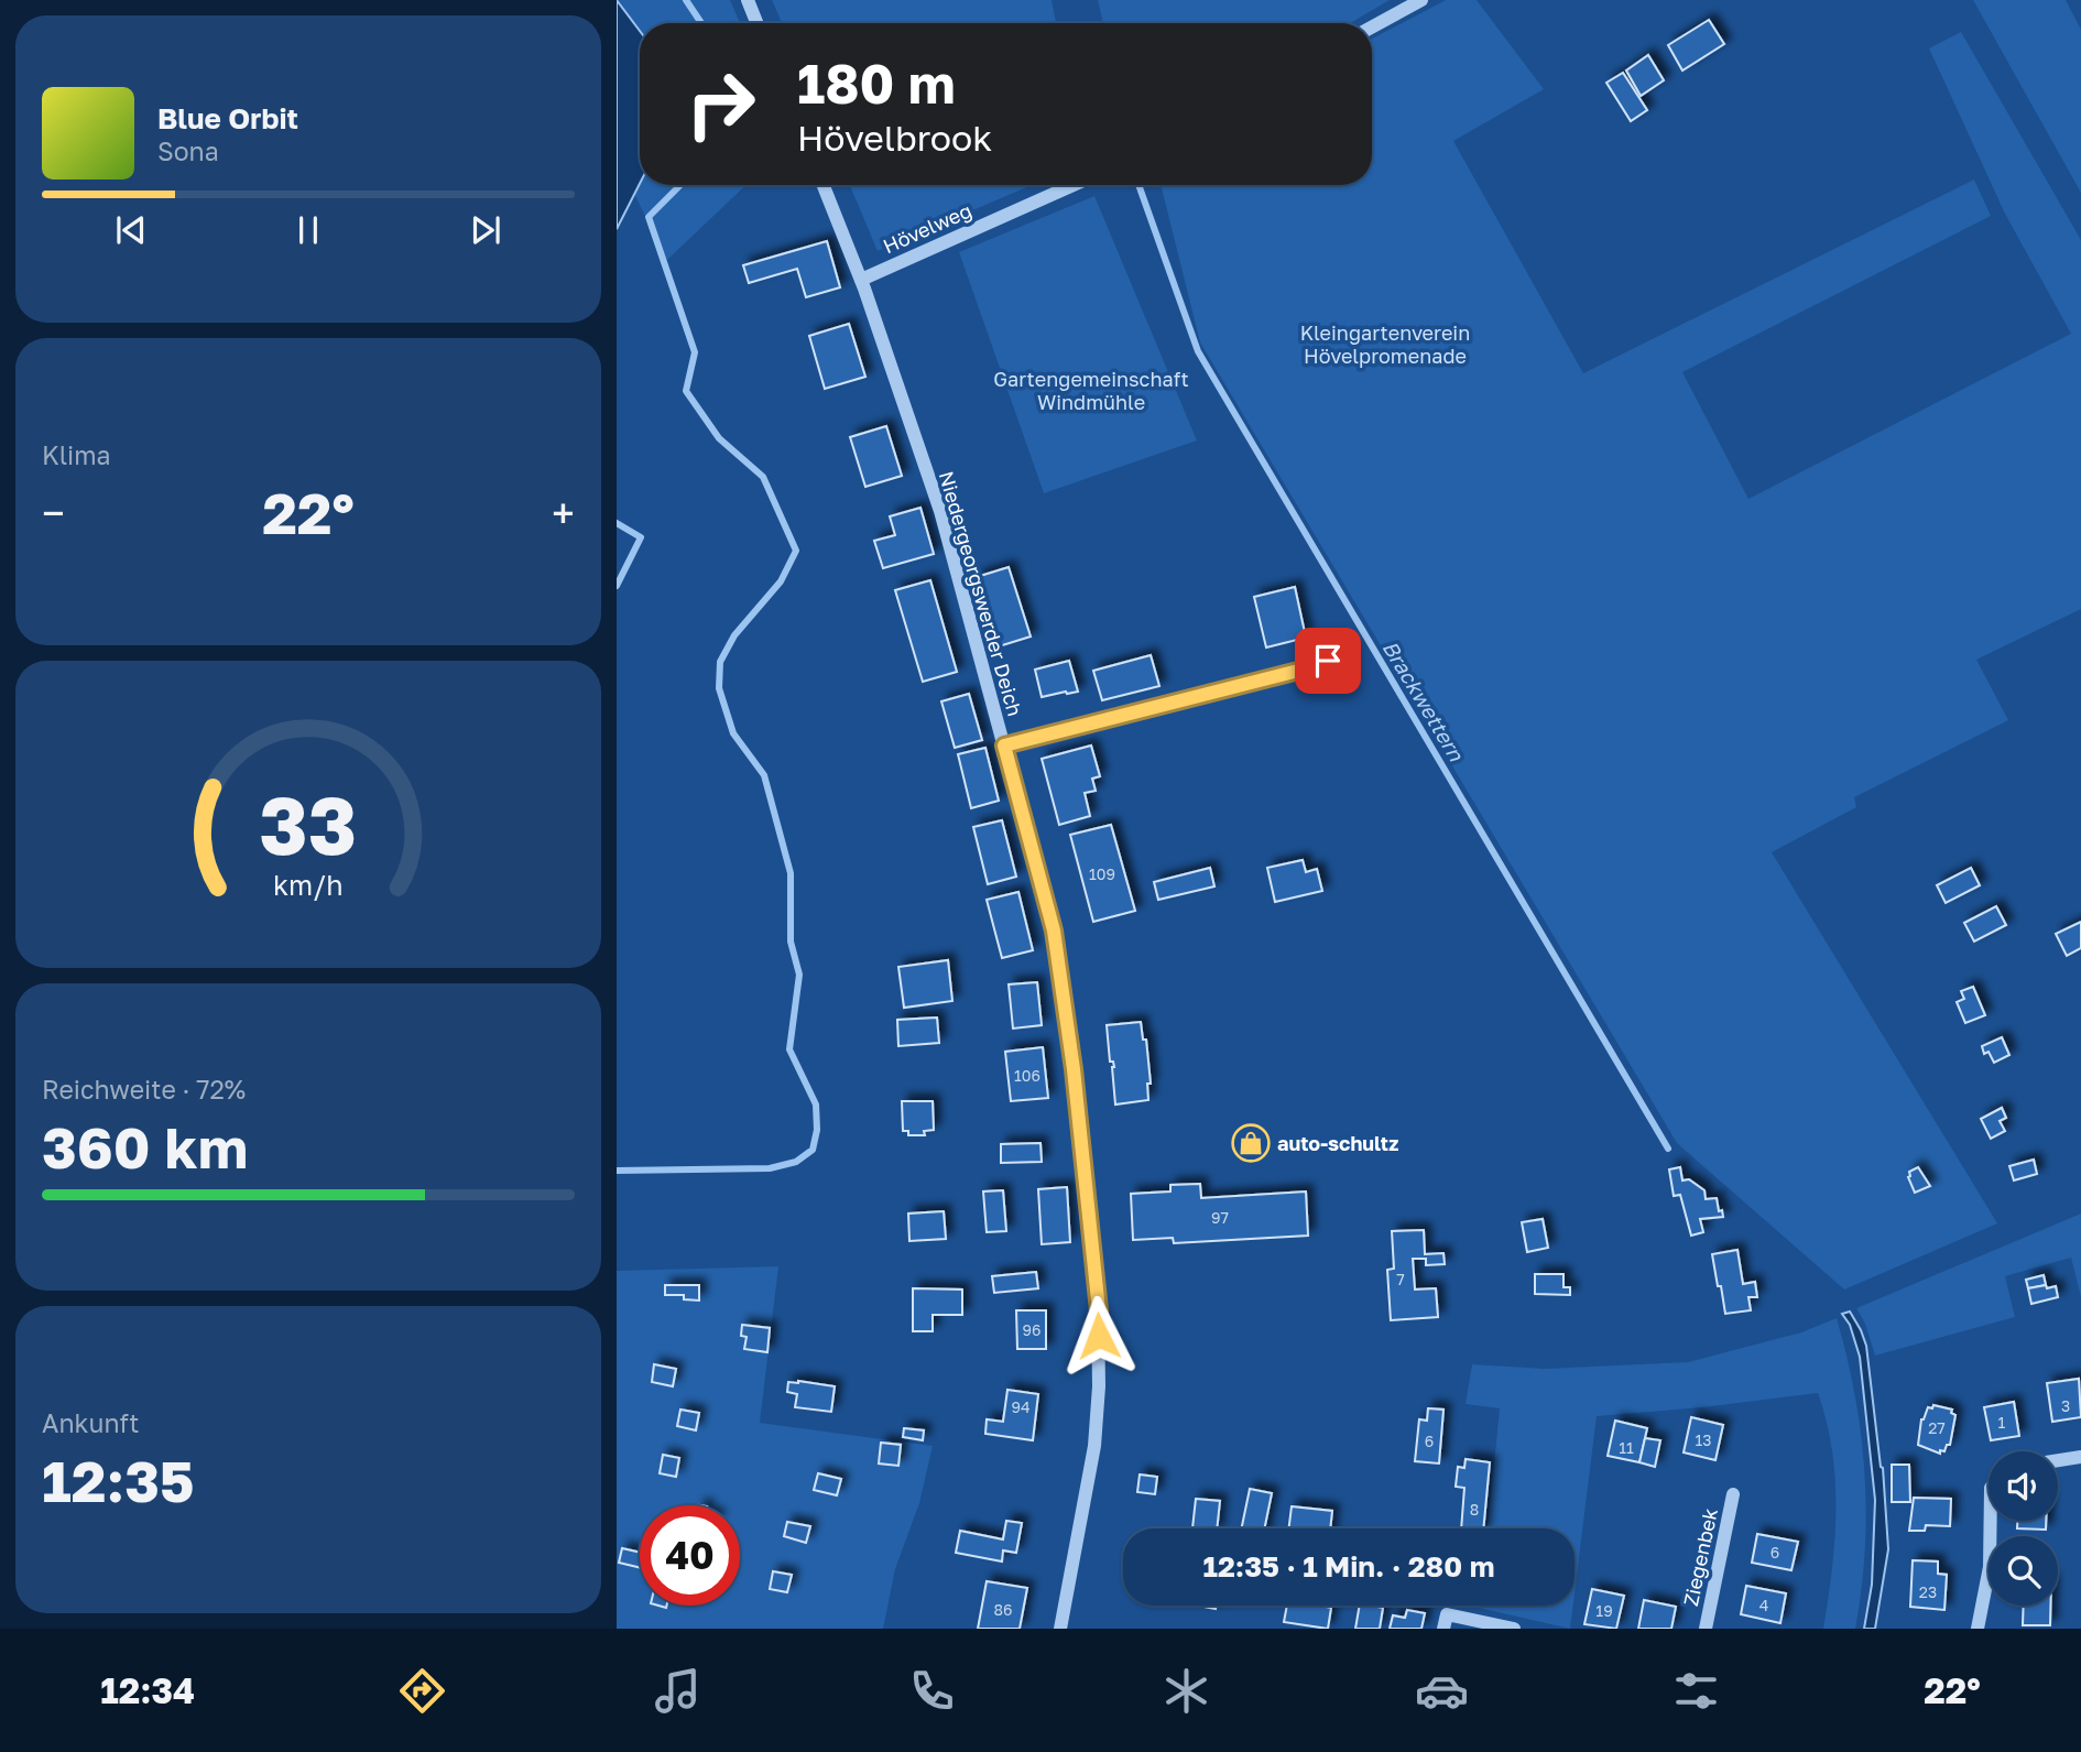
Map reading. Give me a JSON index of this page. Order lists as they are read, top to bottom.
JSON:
{
  "streets": {
    "street": ["Hövelweg", "Niedergeorgswerder Deich", "Ziegenbek"]
  },
  "crossings": [
    ["Hövelweg", "Niedergeorgswerder Deich"]
  ],
  "water": ["Brackwettern"],
  "parks": ["Kleingartenverein Hövelpromenade", "Gartengemeinschaft Windmühle"],
  "places": {
    "shop": ["auto-schultz"]
  },
  "house_numbers": [
    "109",
    "106",
    "97",
    "7",
    "96",
    "3",
    "94",
    "1",
    "27",
    "13",
    "6",
    "11",
    "8",
    "6",
    "23",
    "4",
    "86",
    "19"
  ],
  "page": {
    "turn": ["180 m", "Hövelbrook"],
    "song": ["Blue Orbit", "Sona"],
    "tile": [
      "Klima",
      ["Reichweite · 72%", "360 km"],
      ["Ankunft", "12:35"]
    ],
    "heat": ["−", "22°", "+"],
    "limit": "40",
    "trip": "12:35 · 1 Min. · 280 m",
    "tabs": ["12:34", "22°"],
    "gauge": ["33", "km/h"]
  }
}
